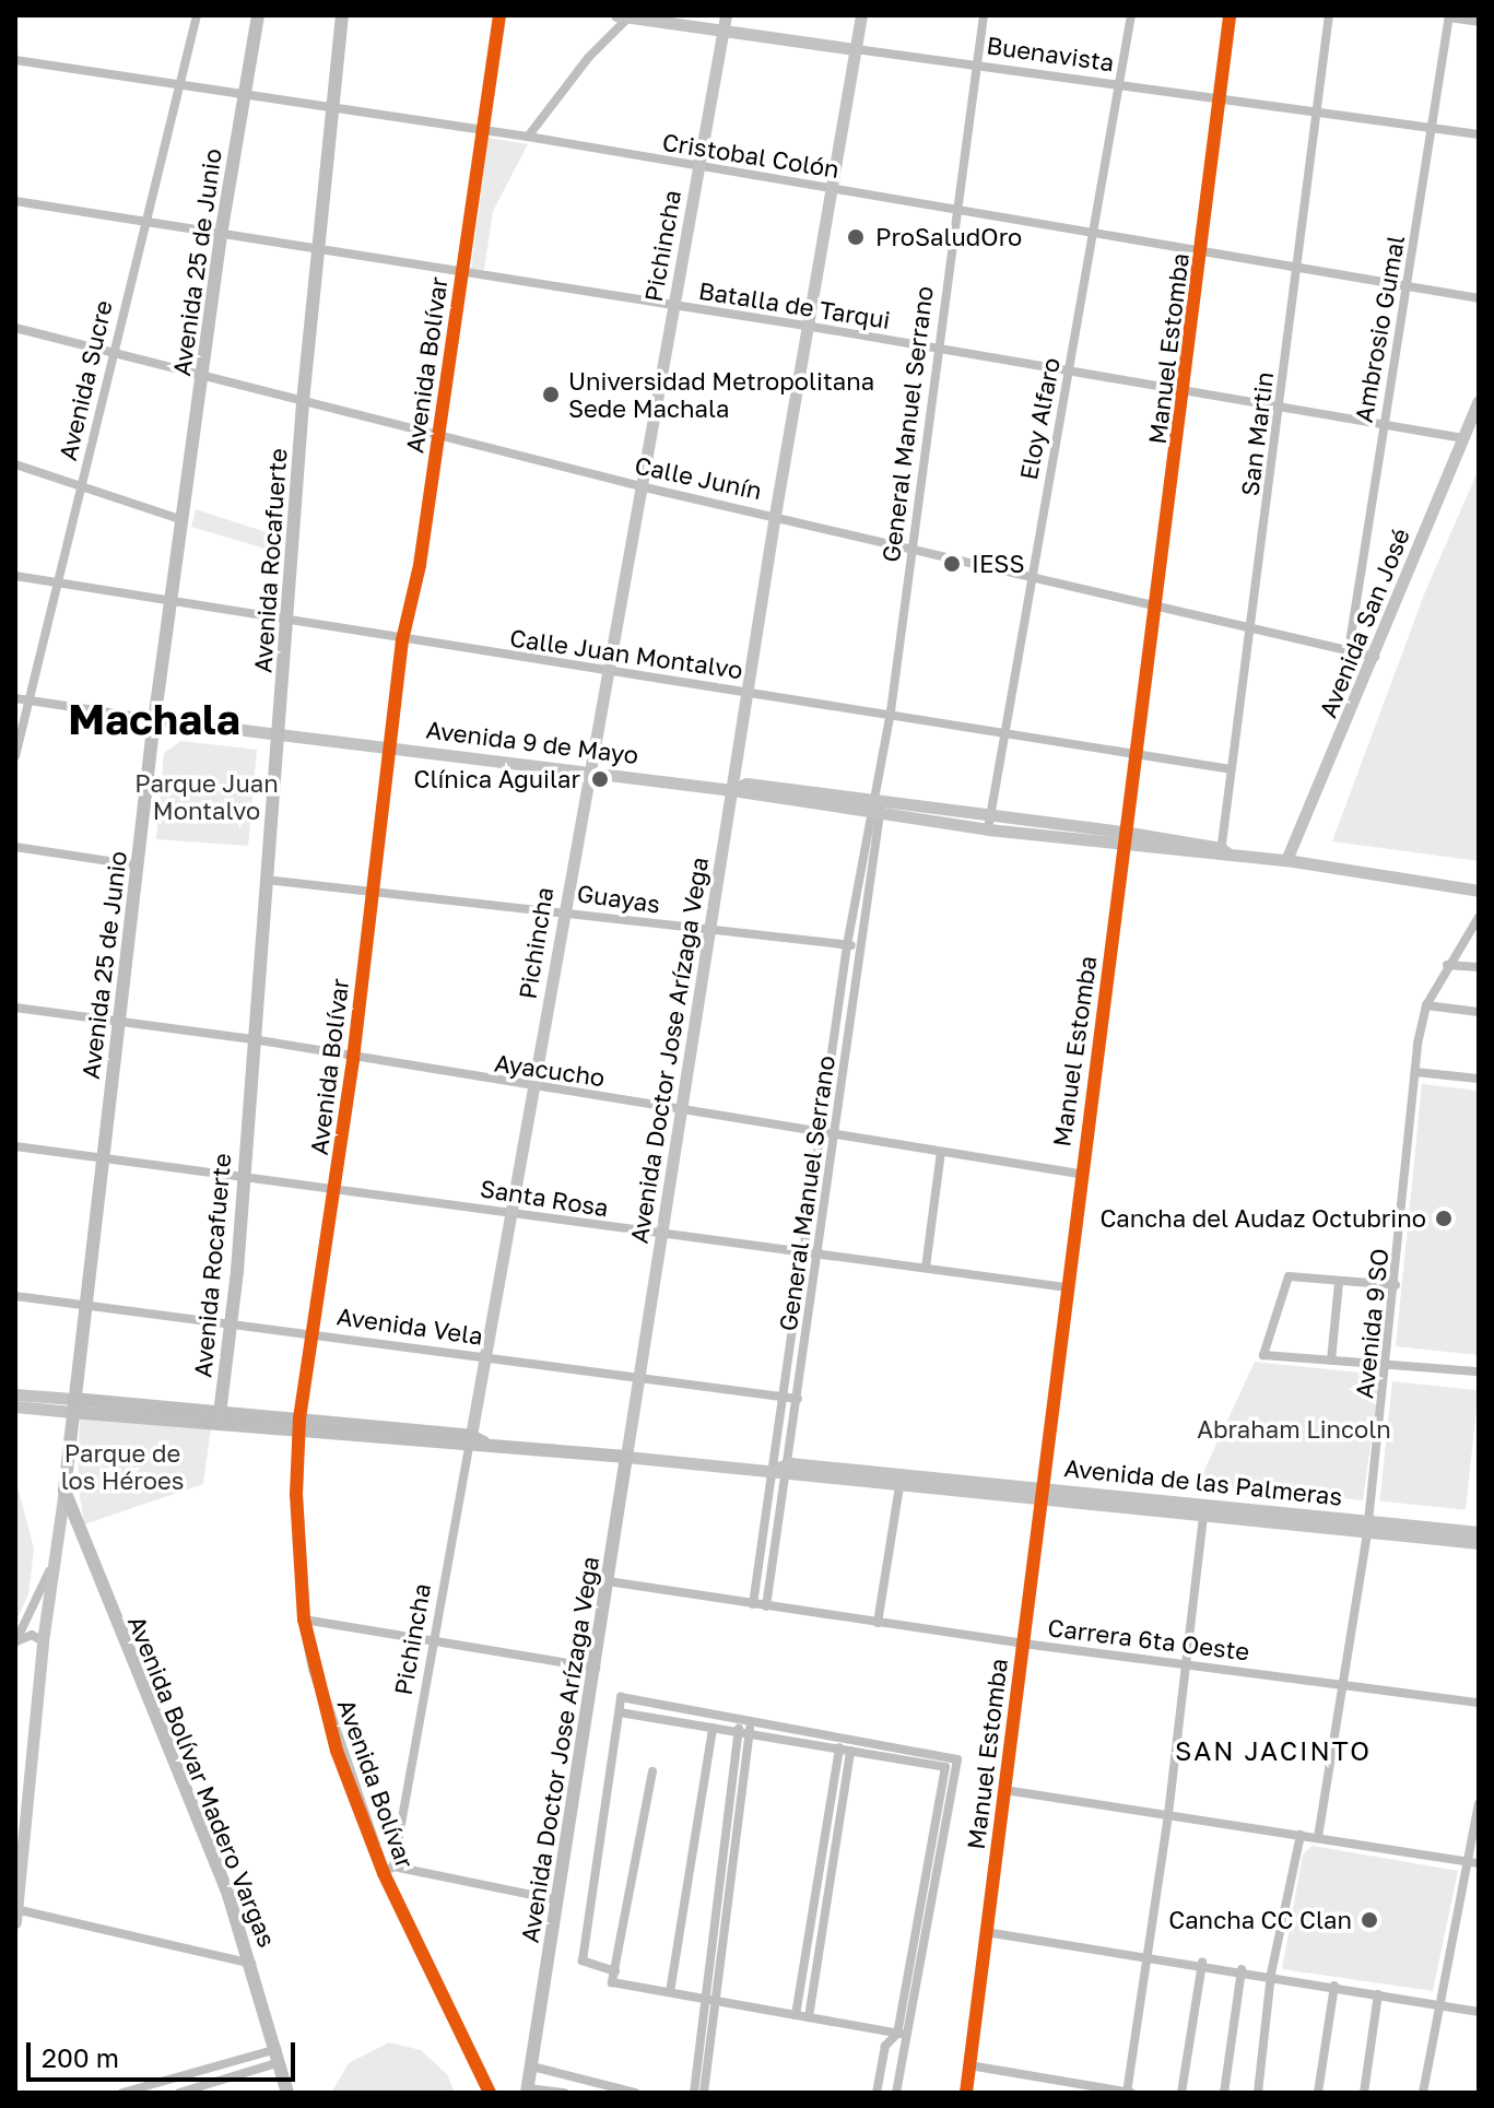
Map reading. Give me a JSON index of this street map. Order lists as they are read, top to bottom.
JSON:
{
  "streets": {
    "main road": [
      "Avenida 25 de Junio",
      "Avenida Rocafuerte",
      "Avenida Doctor Jose Arízaga Vega",
      "Avenida de las Palmeras",
      "Avenida Bolívar Madero Vargas"
    ],
    "street": [
      "Buenavista",
      "Cristobal Colón",
      "Pichincha",
      "Batalla de Tarqui",
      "Ambrosio Gumal",
      "Manuel Estomba",
      "Avenida Bolívar",
      "Avenida Sucre",
      "Eloy Alfaro",
      "General Manuel Serrano",
      "San Martin",
      "Calle Junín",
      "Avenida San José",
      "Calle Juan Montalvo",
      "Avenida 9 de Mayo",
      "Guayas",
      "Ayacucho",
      "Santa Rosa",
      "Avenida 9 SO",
      "Avenida Vela",
      "Carrera 6ta Oeste"
    ]
  },
  "crossings": [
    ["Buenavista", "Pichincha"],
    ["Buenavista", "Ambrosio Gumal"],
    ["Buenavista", "Manuel Estomba"],
    ["Buenavista", "Eloy Alfaro"],
    ["Buenavista", "General Manuel Serrano"],
    ["Buenavista", "San Martin"],
    ["Buenavista", "Avenida Doctor Jose Arízaga Vega"],
    ["Cristobal Colón", "Pichincha"],
    ["Cristobal Colón", "Avenida 25 de Junio"],
    ["Cristobal Colón", "Ambrosio Gumal"],
    ["Cristobal Colón", "Manuel Estomba"],
    ["Cristobal Colón", "Avenida Bolívar"],
    ["Cristobal Colón", "Avenida Sucre"],
    ["Cristobal Colón", "Eloy Alfaro"],
    ["Cristobal Colón", "General Manuel Serrano"],
    ["Cristobal Colón", "San Martin"],
    ["Cristobal Colón", "Avenida Rocafuerte"],
    ["Cristobal Colón", "Avenida Doctor Jose Arízaga Vega"],
    ["Pichincha", "Batalla de Tarqui"],
    ["Pichincha", "Avenida Bolívar"],
    ["Pichincha", "Calle Junín"],
    ["Pichincha", "Calle Juan Montalvo"],
    ["Pichincha", "Avenida 9 de Mayo"],
    ["Pichincha", "Guayas"],
    ["Pichincha", "Ayacucho"],
    ["Pichincha", "Santa Rosa"],
    ["Pichincha", "Avenida Vela"],
    ["Pichincha", "Avenida de las Palmeras"],
    ["Avenida 25 de Junio", "Batalla de Tarqui"],
    ["Avenida 25 de Junio", "Calle Junín"],
    ["Avenida 25 de Junio", "Calle Juan Montalvo"],
    ["Avenida 25 de Junio", "Avenida 9 de Mayo"],
    ["Avenida 25 de Junio", "Ayacucho"],
    ["Avenida 25 de Junio", "Santa Rosa"],
    ["Avenida 25 de Junio", "Avenida Vela"],
    ["Avenida 25 de Junio", "Avenida de las Palmeras"],
    ["Avenida 25 de Junio", "Avenida Bolívar Madero Vargas"],
    ["Batalla de Tarqui", "Ambrosio Gumal"],
    ["Batalla de Tarqui", "Manuel Estomba"],
    ["Batalla de Tarqui", "Avenida Bolívar"],
    ["Batalla de Tarqui", "Avenida Sucre"],
    ["Batalla de Tarqui", "Eloy Alfaro"],
    ["Batalla de Tarqui", "General Manuel Serrano"],
    ["Batalla de Tarqui", "San Martin"],
    ["Batalla de Tarqui", "Avenida Rocafuerte"],
    ["Batalla de Tarqui", "Avenida San José"],
    ["Batalla de Tarqui", "Avenida Doctor Jose Arízaga Vega"],
    ["Ambrosio Gumal", "Calle Junín"],
    ["Manuel Estomba", "Calle Junín"],
    ["Manuel Estomba", "Calle Juan Montalvo"],
    ["Manuel Estomba", "Avenida 9 de Mayo"],
    ["Manuel Estomba", "Ayacucho"],
    ["Manuel Estomba", "Santa Rosa"],
    ["Manuel Estomba", "Avenida de las Palmeras"],
    ["Manuel Estomba", "Carrera 6ta Oeste"],
    ["Avenida Bolívar", "Calle Junín"],
    ["Avenida Bolívar", "Calle Juan Montalvo"],
    ["Avenida Bolívar", "Avenida 9 de Mayo"],
    ["Avenida Bolívar", "Guayas"],
    ["Avenida Bolívar", "Ayacucho"],
    ["Avenida Bolívar", "Santa Rosa"],
    ["Avenida Bolívar", "Avenida Vela"],
    ["Avenida Bolívar", "Avenida de las Palmeras"],
    ["Avenida Sucre", "Calle Junín"],
    ["Avenida Sucre", "Calle Juan Montalvo"],
    ["Avenida Sucre", "Avenida 9 de Mayo"],
    ["Eloy Alfaro", "Calle Junín"],
    ["Eloy Alfaro", "Calle Juan Montalvo"],
    ["Eloy Alfaro", "Avenida 9 de Mayo"],
    ["General Manuel Serrano", "Calle Junín"],
    ["General Manuel Serrano", "Calle Juan Montalvo"],
    ["General Manuel Serrano", "Avenida 9 de Mayo"],
    ["General Manuel Serrano", "Guayas"],
    ["General Manuel Serrano", "Ayacucho"],
    ["General Manuel Serrano", "Santa Rosa"],
    ["General Manuel Serrano", "Avenida Vela"],
    ["General Manuel Serrano", "Avenida de las Palmeras"],
    ["General Manuel Serrano", "Carrera 6ta Oeste"],
    ["San Martin", "Calle Junín"],
    ["San Martin", "Calle Juan Montalvo"],
    ["San Martin", "Avenida 9 de Mayo"],
    ["Calle Junín", "Avenida Rocafuerte"],
    ["Calle Junín", "Avenida San José"],
    ["Calle Junín", "Avenida Doctor Jose Arízaga Vega"],
    ["Avenida Rocafuerte", "Calle Juan Montalvo"],
    ["Avenida Rocafuerte", "Avenida 9 de Mayo"],
    ["Avenida Rocafuerte", "Guayas"],
    ["Avenida Rocafuerte", "Ayacucho"],
    ["Avenida Rocafuerte", "Santa Rosa"],
    ["Avenida Rocafuerte", "Avenida Vela"],
    ["Avenida Rocafuerte", "Avenida de las Palmeras"],
    ["Avenida San José", "Avenida 9 de Mayo"],
    ["Calle Juan Montalvo", "Avenida Doctor Jose Arízaga Vega"],
    ["Avenida 9 de Mayo", "Avenida Doctor Jose Arízaga Vega"],
    ["Guayas", "Avenida Doctor Jose Arízaga Vega"],
    ["Avenida Doctor Jose Arízaga Vega", "Ayacucho"],
    ["Avenida Doctor Jose Arízaga Vega", "Santa Rosa"],
    ["Avenida Doctor Jose Arízaga Vega", "Avenida Vela"],
    ["Avenida Doctor Jose Arízaga Vega", "Avenida de las Palmeras"],
    ["Avenida Doctor Jose Arízaga Vega", "Carrera 6ta Oeste"],
    ["Avenida 9 SO", "Avenida de las Palmeras"],
    ["Avenida 9 SO", "Carrera 6ta Oeste"]
  ],
  "districts": ["Machala", "SAN JACINTO"],
  "parks": ["Parque Juan Montalvo", "Abraham Lincoln", "Parque de los Héroes"],
  "places": [
    "ProSaludOro",
    "Universidad Metropolitana Sede Machala",
    "IESS",
    "Clínica Aguilar",
    "Cancha del Audaz Octubrino",
    "Cancha CC Clan"
  ],
  "scale_bar": "200 m"
}
